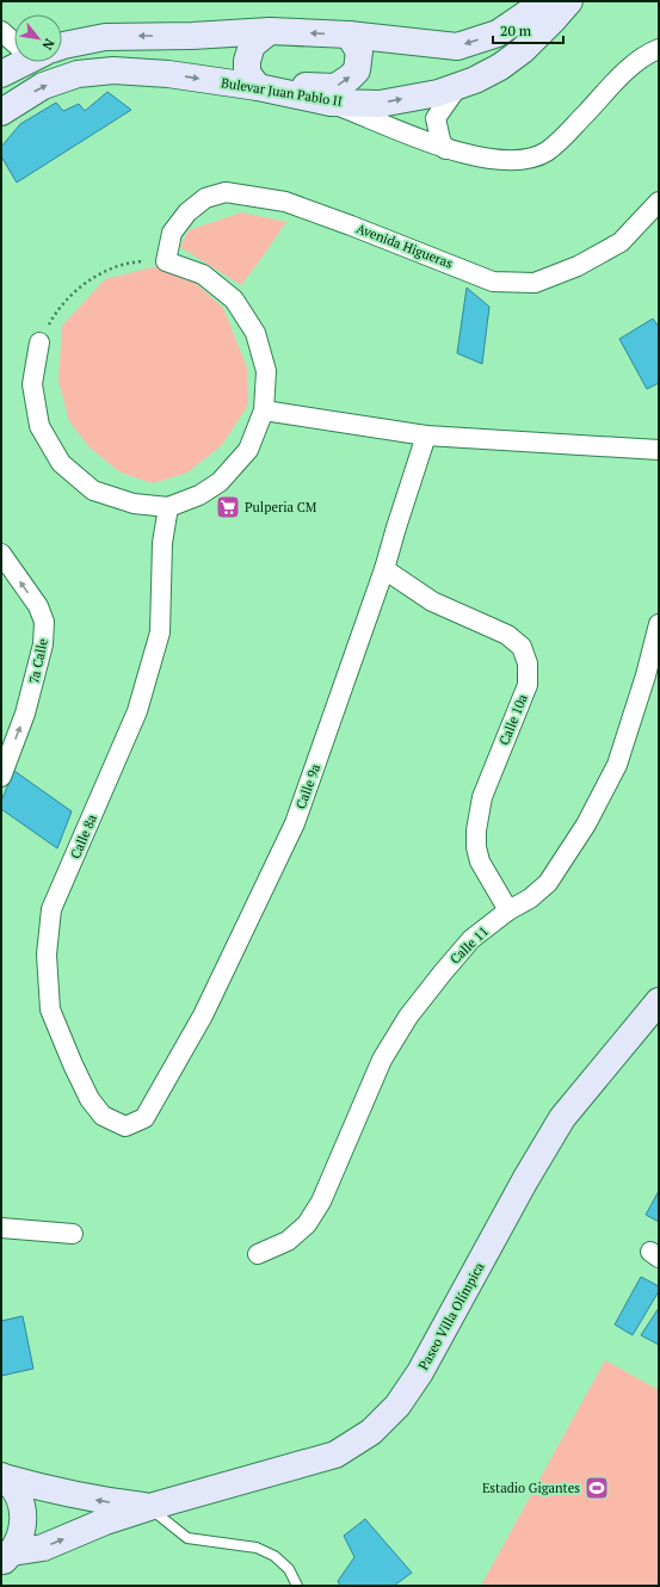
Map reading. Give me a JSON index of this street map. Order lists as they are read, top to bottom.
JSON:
{
  "streets": {
    "main road": ["Bulevar Juan Pablo II", "Paseo Villa Olímpica"],
    "street": [
      "Avenida Higueras",
      "7a Calle",
      "Calle 10a",
      "Calle 9a",
      "Calle 8a",
      "Calle 11"
    ]
  },
  "crossings": [
    ["Calle 10a", "Calle 9a"],
    ["Calle 10a", "Calle 11"],
    ["Calle 9a", "Calle 8a"]
  ],
  "one_way": ["7a Calle"],
  "places": {
    "supermarket": ["Pulperia CM"],
    "sports": ["Estadio Gigantes"]
  },
  "scale_bar": "20 m",
  "north": "bottom right"
}
